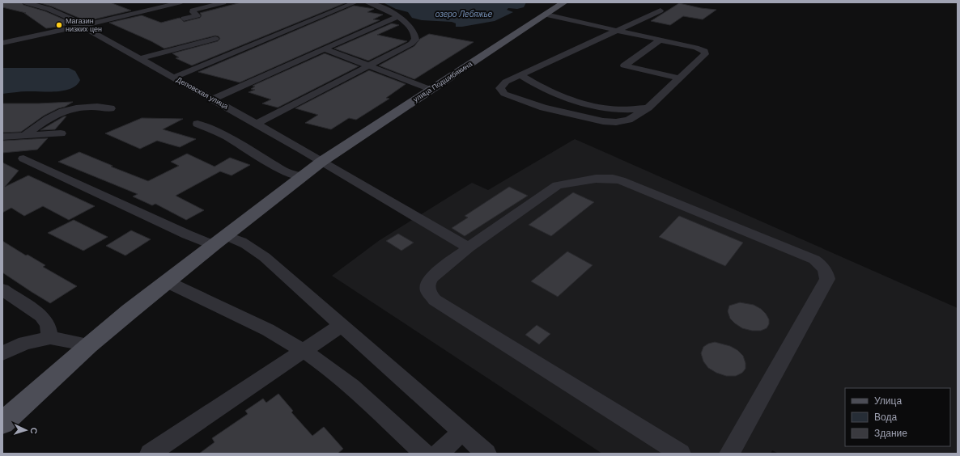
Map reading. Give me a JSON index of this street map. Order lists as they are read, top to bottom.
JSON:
{
  "streets": {
    "main road": ["улица Подшибякина"],
    "street": ["Деповская улица"]
  },
  "crossings": [
    ["улица Подшибякина", "Деповская улица"]
  ],
  "water": ["озеро Лебяжье"],
  "places": ["Магазин низких цен"],
  "legend": ["Улица", "Вода", "Здание"],
  "north": "right"
}
